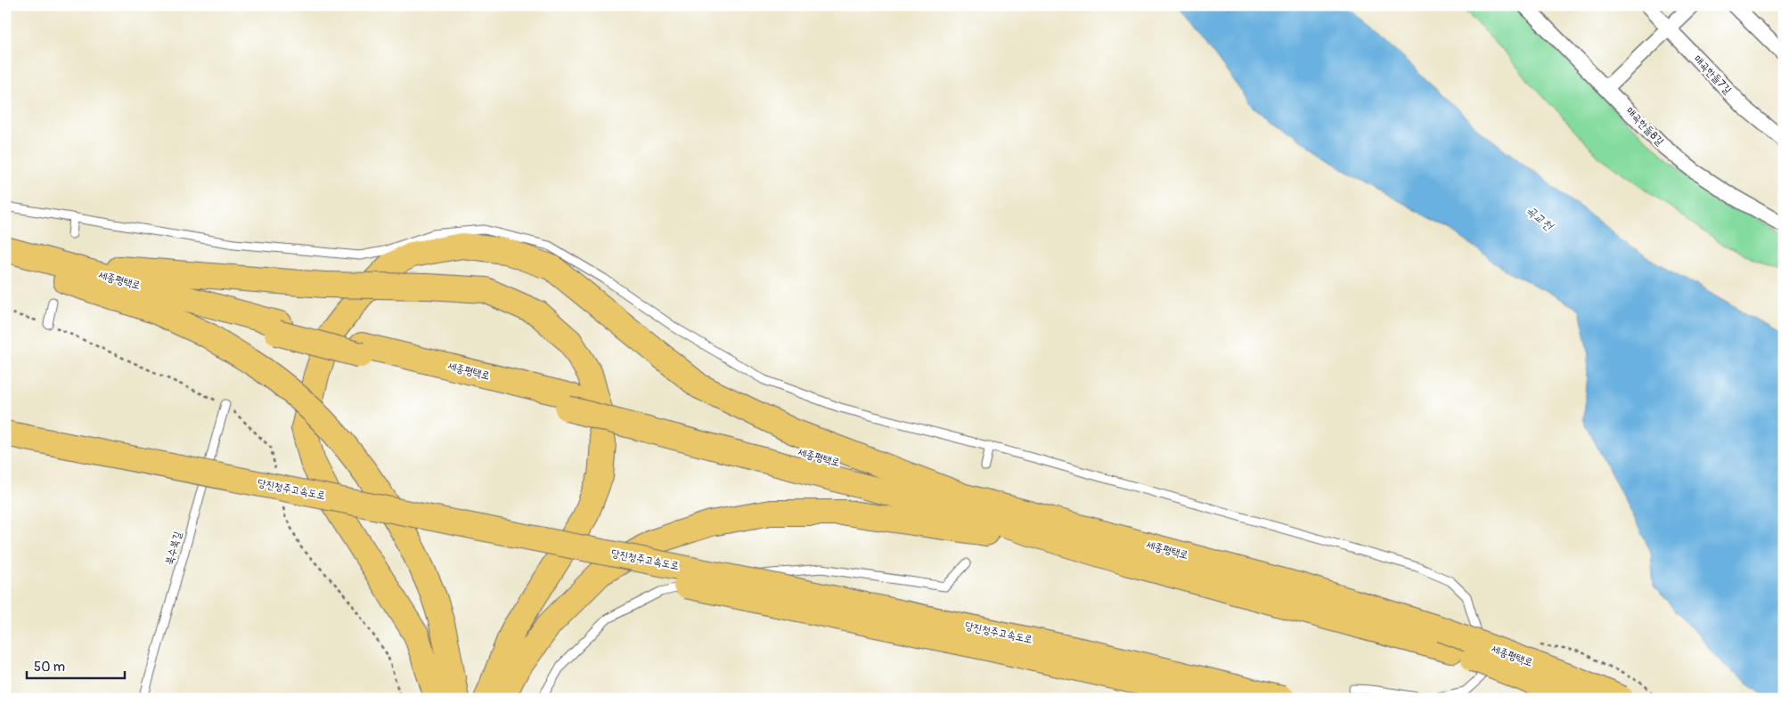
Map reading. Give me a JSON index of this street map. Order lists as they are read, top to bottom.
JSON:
{
  "streets": {
    "highway": ["세종평택로", "당진청주고속도로"],
    "street": ["매곡한들7길", "매곡한들8길"],
    "lane": ["북수북길"]
  },
  "water": ["곡교천"],
  "scale_bar": "50 m"
}
